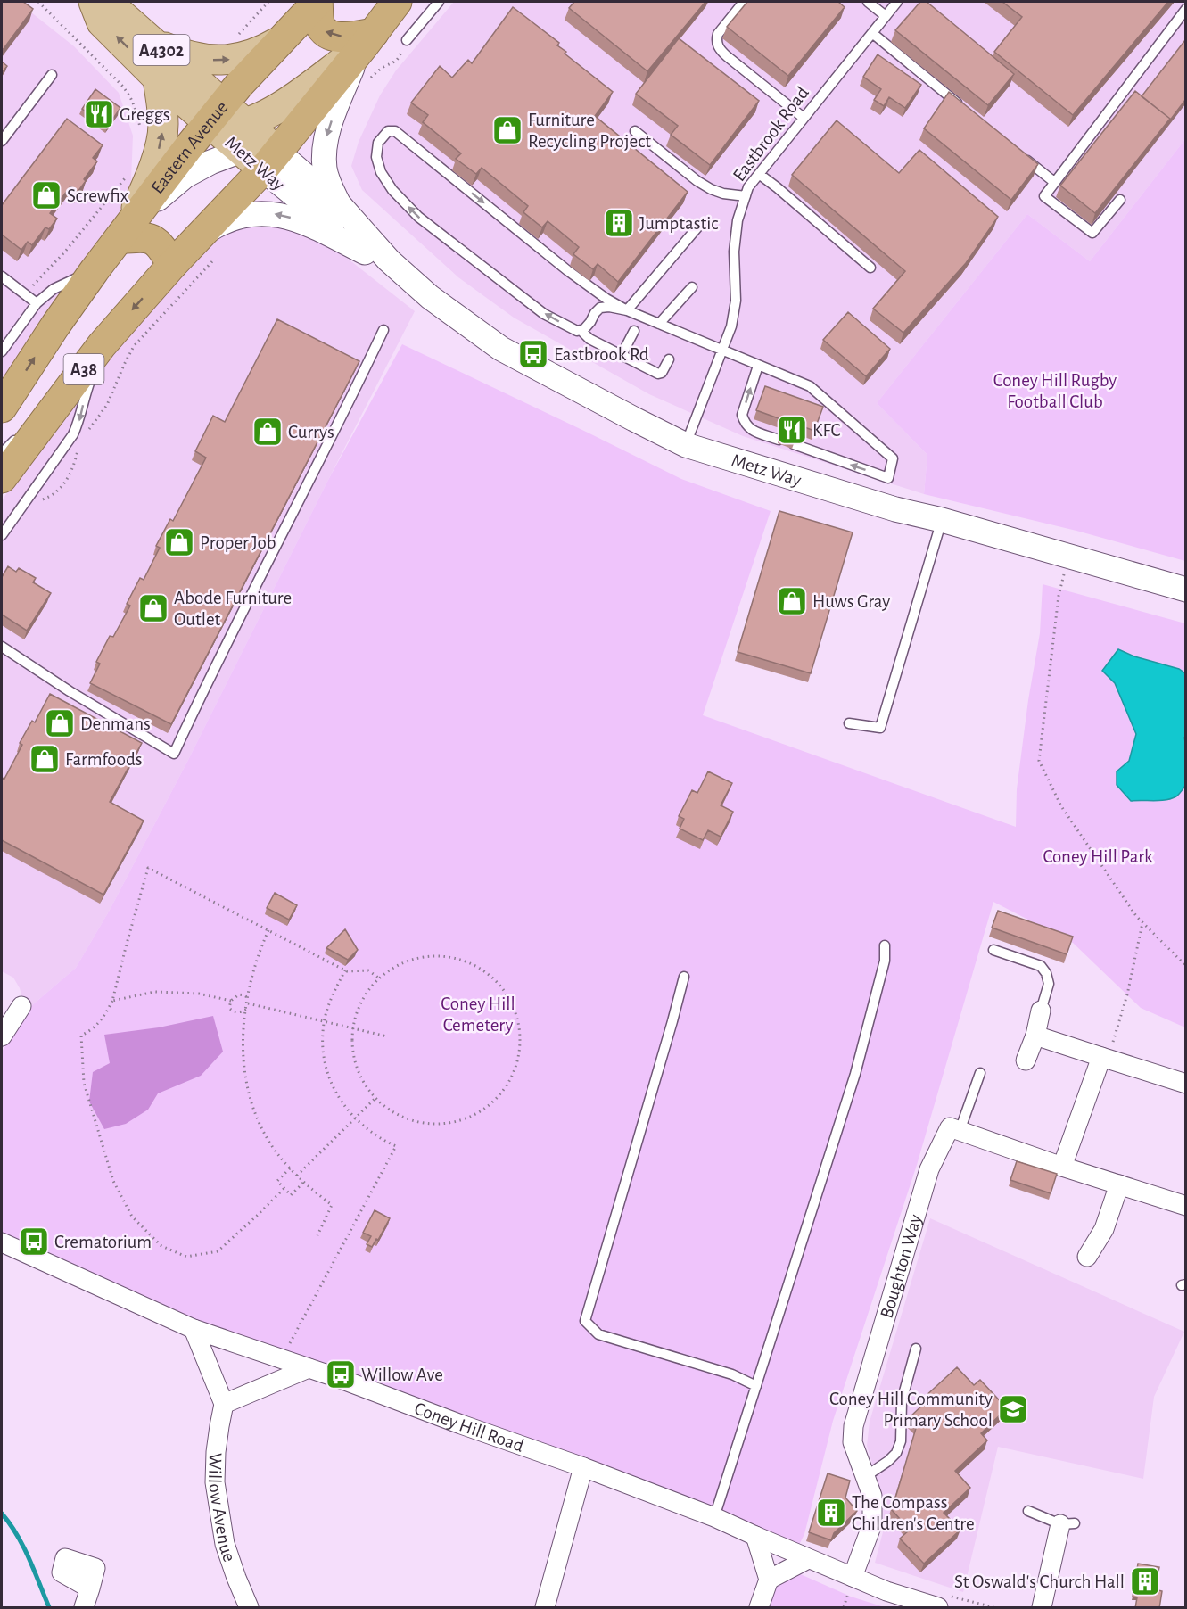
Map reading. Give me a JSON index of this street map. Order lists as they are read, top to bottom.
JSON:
{
  "streets": {
    "highway": ["Eastern Avenue", "A38"],
    "main road": ["A4302", "Metz Way"],
    "street": ["Boughton Way", "Coney Hill Road", "Willow Avenue"],
    "lane": ["Eastbrook Road"]
  },
  "crossings": [
    ["Eastbrook Road", "Metz Way"],
    ["Eastern Avenue", "Metz Way"],
    ["Metz Way", "A38"],
    ["Boughton Way", "Coney Hill Road"]
  ],
  "parks": ["Coney Hill Rugby Football Club", "Coney Hill Park", "Coney Hill Cemetery"],
  "places": {
    "restaurant": ["Greggs", "KFC"],
    "shop": [
      "Furniture Recycling Project",
      "Screwfix",
      "Currys",
      "Proper Job",
      "Huws Gray",
      "Abode Furniture Outlet",
      "Denmans",
      "Farmfoods"
    ],
    "building": ["Jumptastic", "The Compass Children's Centre", "St Oswald's Church Hall"],
    "bus stop": ["Eastbrook Rd", "Crematorium", "Willow Ave"],
    "school or university": ["Coney Hill Community Primary School"]
  }
}
